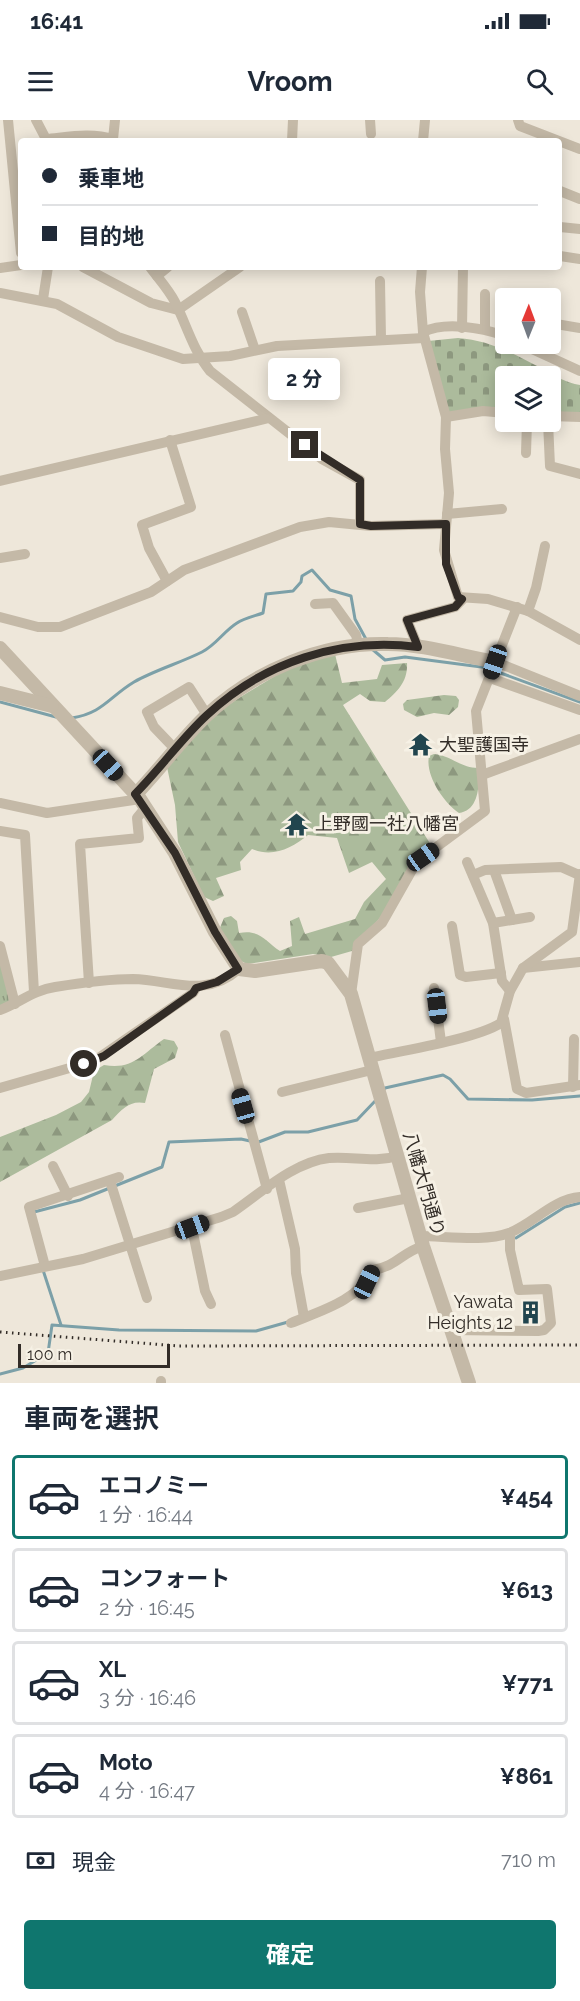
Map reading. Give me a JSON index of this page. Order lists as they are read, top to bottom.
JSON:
{
  "streets": {
    "street": ["八幡大門通り"]
  },
  "places": {
    "temple": ["大聖護国寺", "上野國一社八幡宮"],
    "building": ["Yawata Heights 12"]
  },
  "scale_bar": "100 m",
  "north": "top",
  "page": {
    "status": "16:41",
    "header": "Vroom",
    "banner": ["乗車地", "目的地"],
    "bubble": "2 分",
    "scale": "100 m",
    "heading": "車両を選択",
    "list": [
      {
        "name": "エコノミー",
        "note": "1 分 · 16:44",
        "value": "¥454"
      },
      {
        "name": "コンフォート",
        "note": "2 分 · 16:45",
        "value": "¥613"
      },
      {
        "name": "XL",
        "note": "3 分 · 16:46",
        "value": "¥771"
      },
      {
        "name": "Moto",
        "note": "4 分 · 16:47",
        "value": "¥861"
      }
    ],
    "pay": ["現金", "710 m"],
    "buttons": "確定"
  }
}
